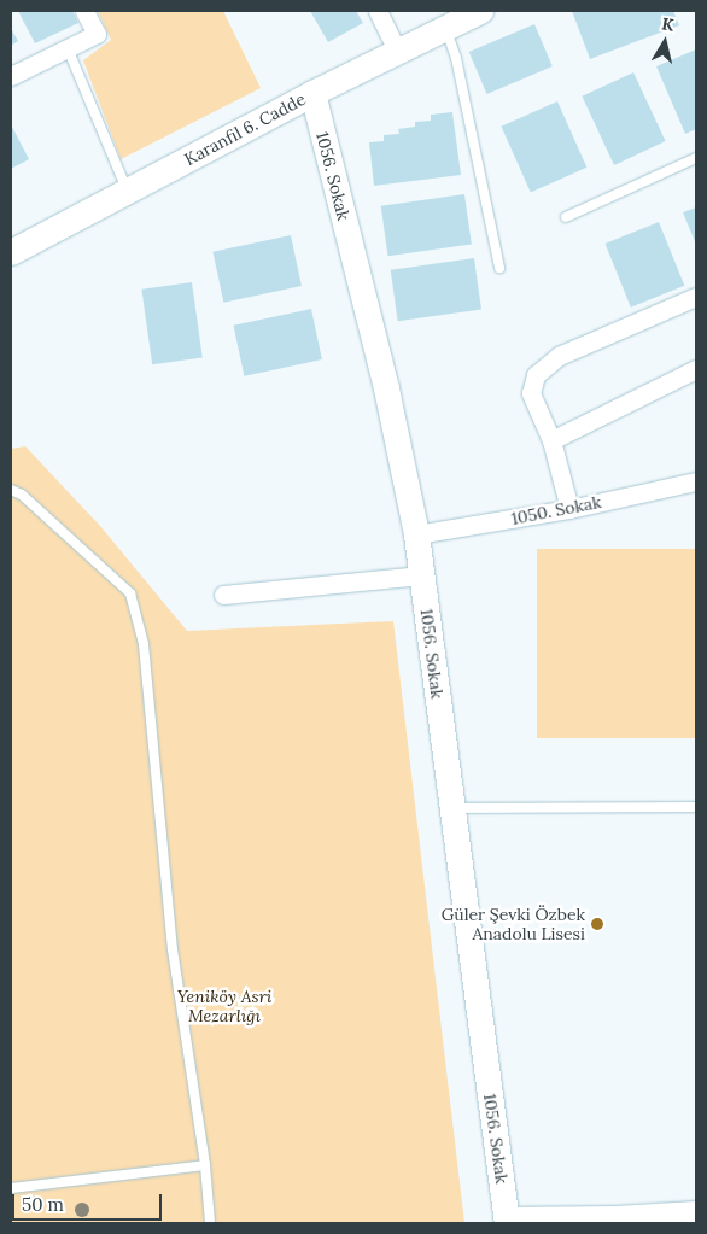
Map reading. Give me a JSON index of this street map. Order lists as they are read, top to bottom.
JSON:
{
  "streets": {
    "street": ["Karanfil 6. Cadde", "1056. Sokak", "1050. Sokak"]
  },
  "crossings": [
    ["Karanfil 6. Cadde", "1056. Sokak"],
    ["1056. Sokak", "1050. Sokak"]
  ],
  "parks": ["Yeniköy Asri Mezarlığı"],
  "places": ["Güler Şevki Özbek Anadolu Lisesi"],
  "scale_bar": "50 m",
  "north": "top"
}
